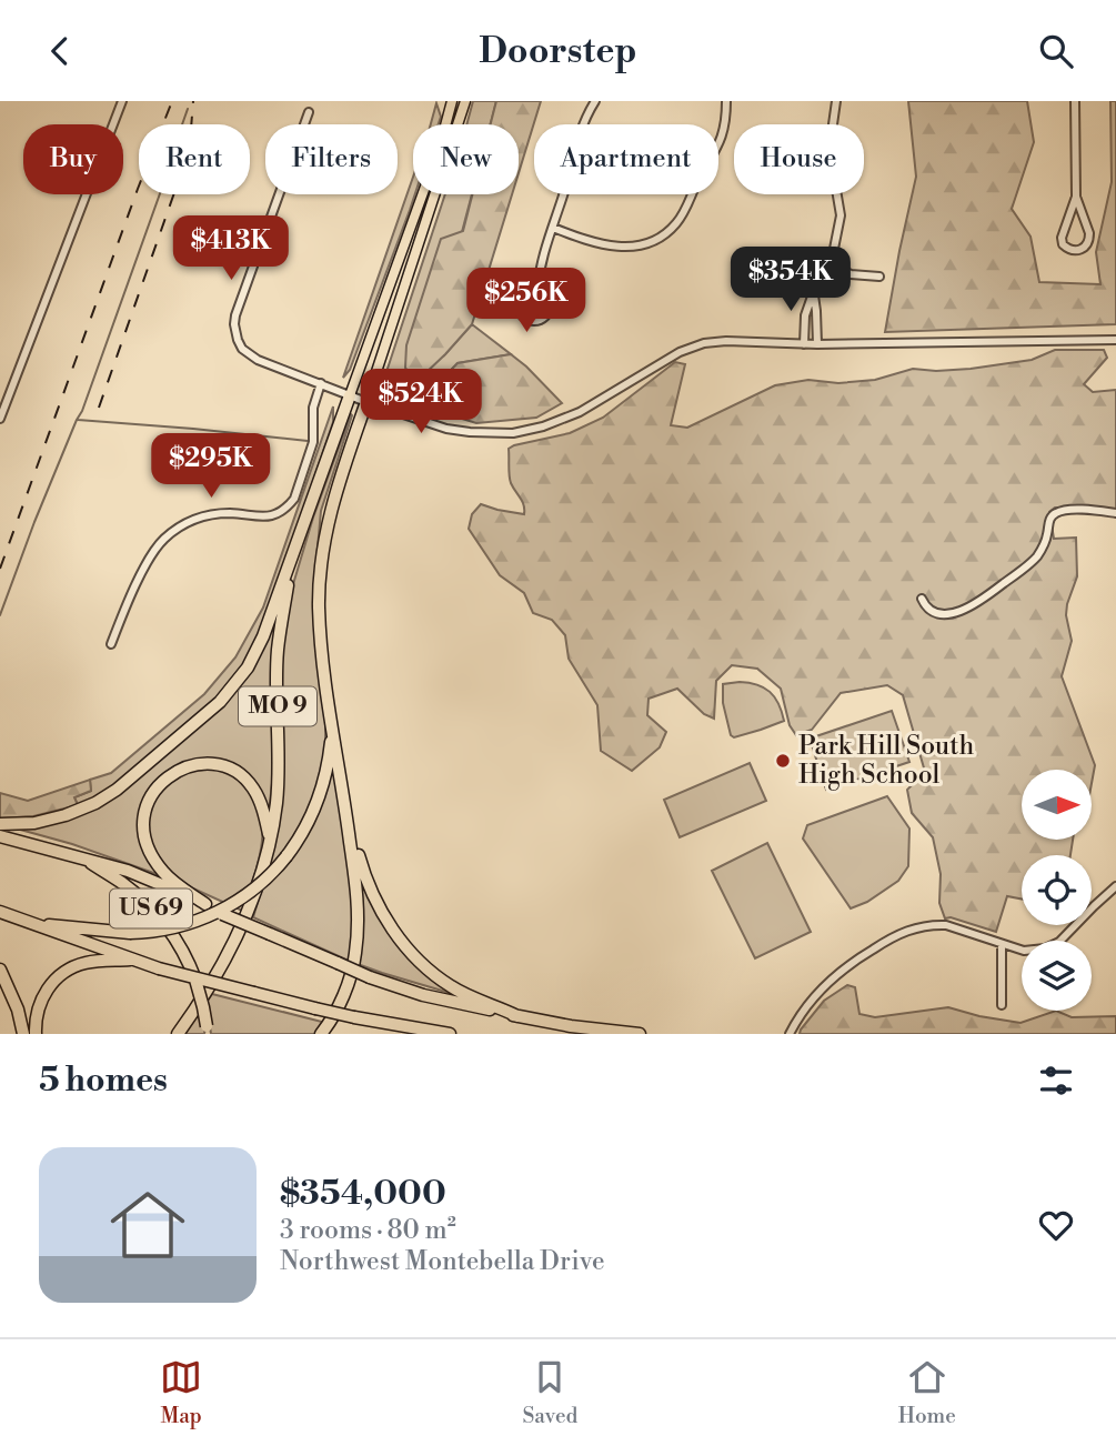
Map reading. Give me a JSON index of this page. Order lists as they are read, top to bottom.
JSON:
{
  "streets": {
    "highway": ["MO 9", "US 69"]
  },
  "places": ["Park Hill South High School"],
  "north": "right",
  "page": {
    "header": "Doorstep",
    "chip": [
      "Buy",
      "Rent",
      "Filters",
      "New",
      "Apartment",
      "House"
    ],
    "price": [
      "$413K",
      "$354K",
      "$256K",
      "$524K",
      "$295K"
    ],
    "heading": "5 homes",
    "list": [
      {
        "name": "$354,000",
        "note": "3 rooms · 80 m² · Northwest Montebella Drive"
      }
    ],
    "tabs": ["Map", "Saved", "Home"]
  }
}
